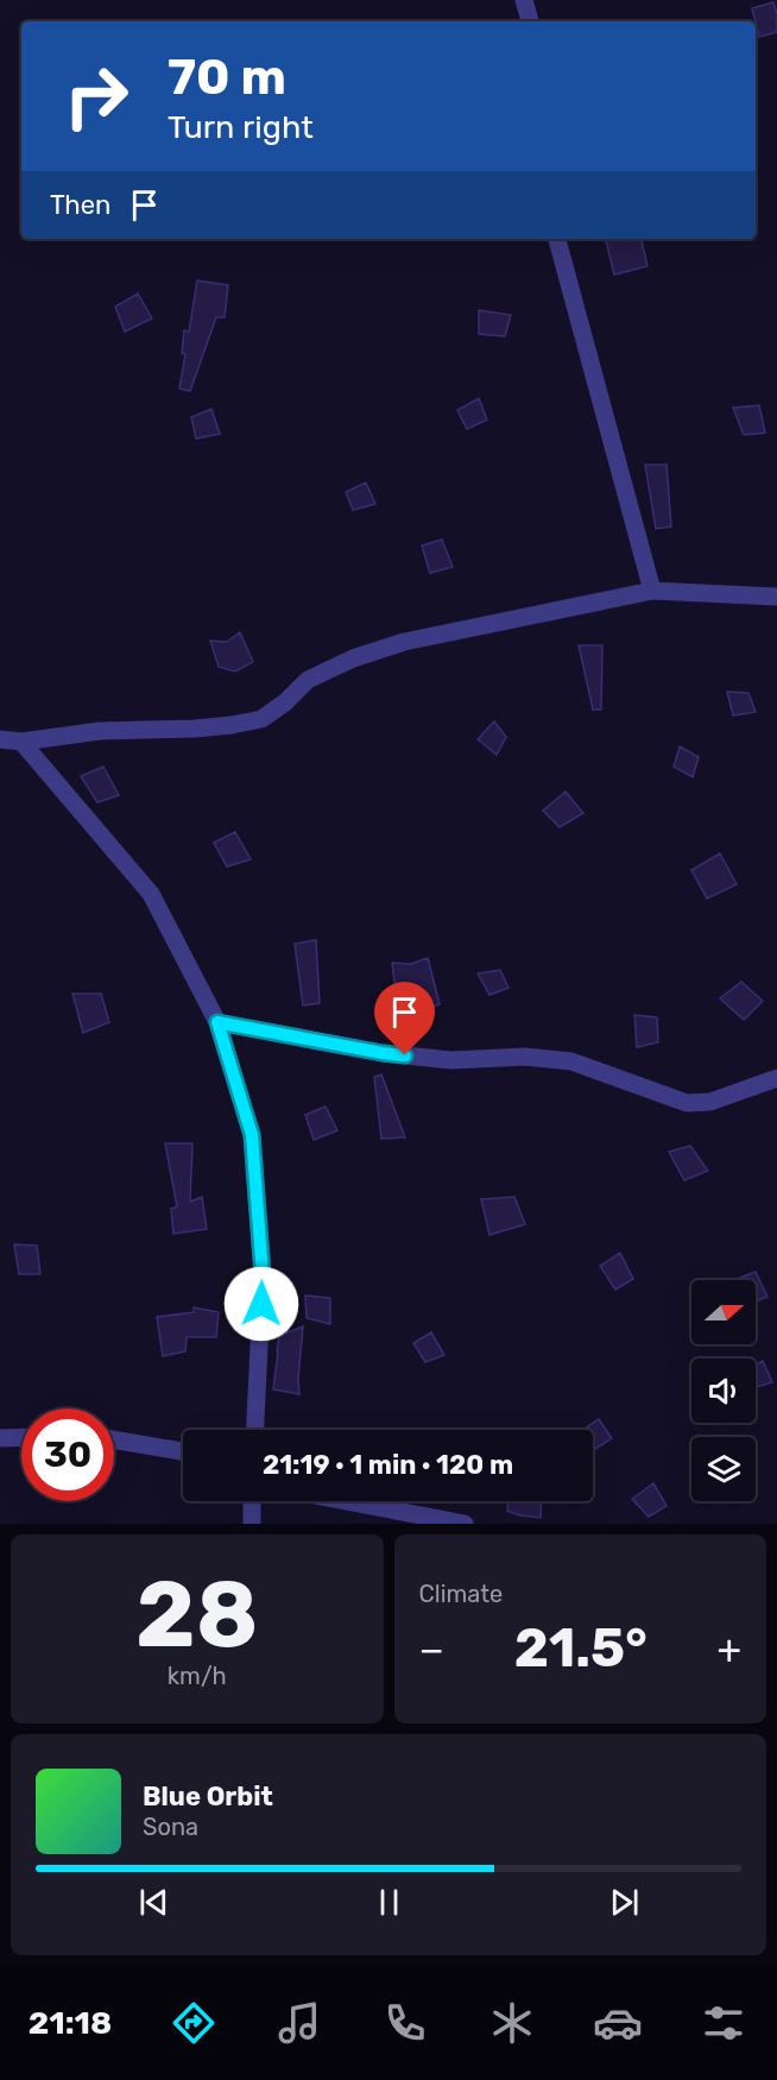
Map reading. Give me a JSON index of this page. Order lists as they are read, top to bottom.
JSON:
{
  "north": "right",
  "page": {
    "turn": ["70 m", "Turn right"],
    "then": "Then",
    "limit": "30",
    "trip": "21:19 · 1 min · 120 m",
    "tile": [
      ["28", "km/h"],
      "Climate"
    ],
    "heat": ["−", "21.5°", "+"],
    "song": ["Blue Orbit", "Sona"],
    "tabs": "21:18"
  }
}
